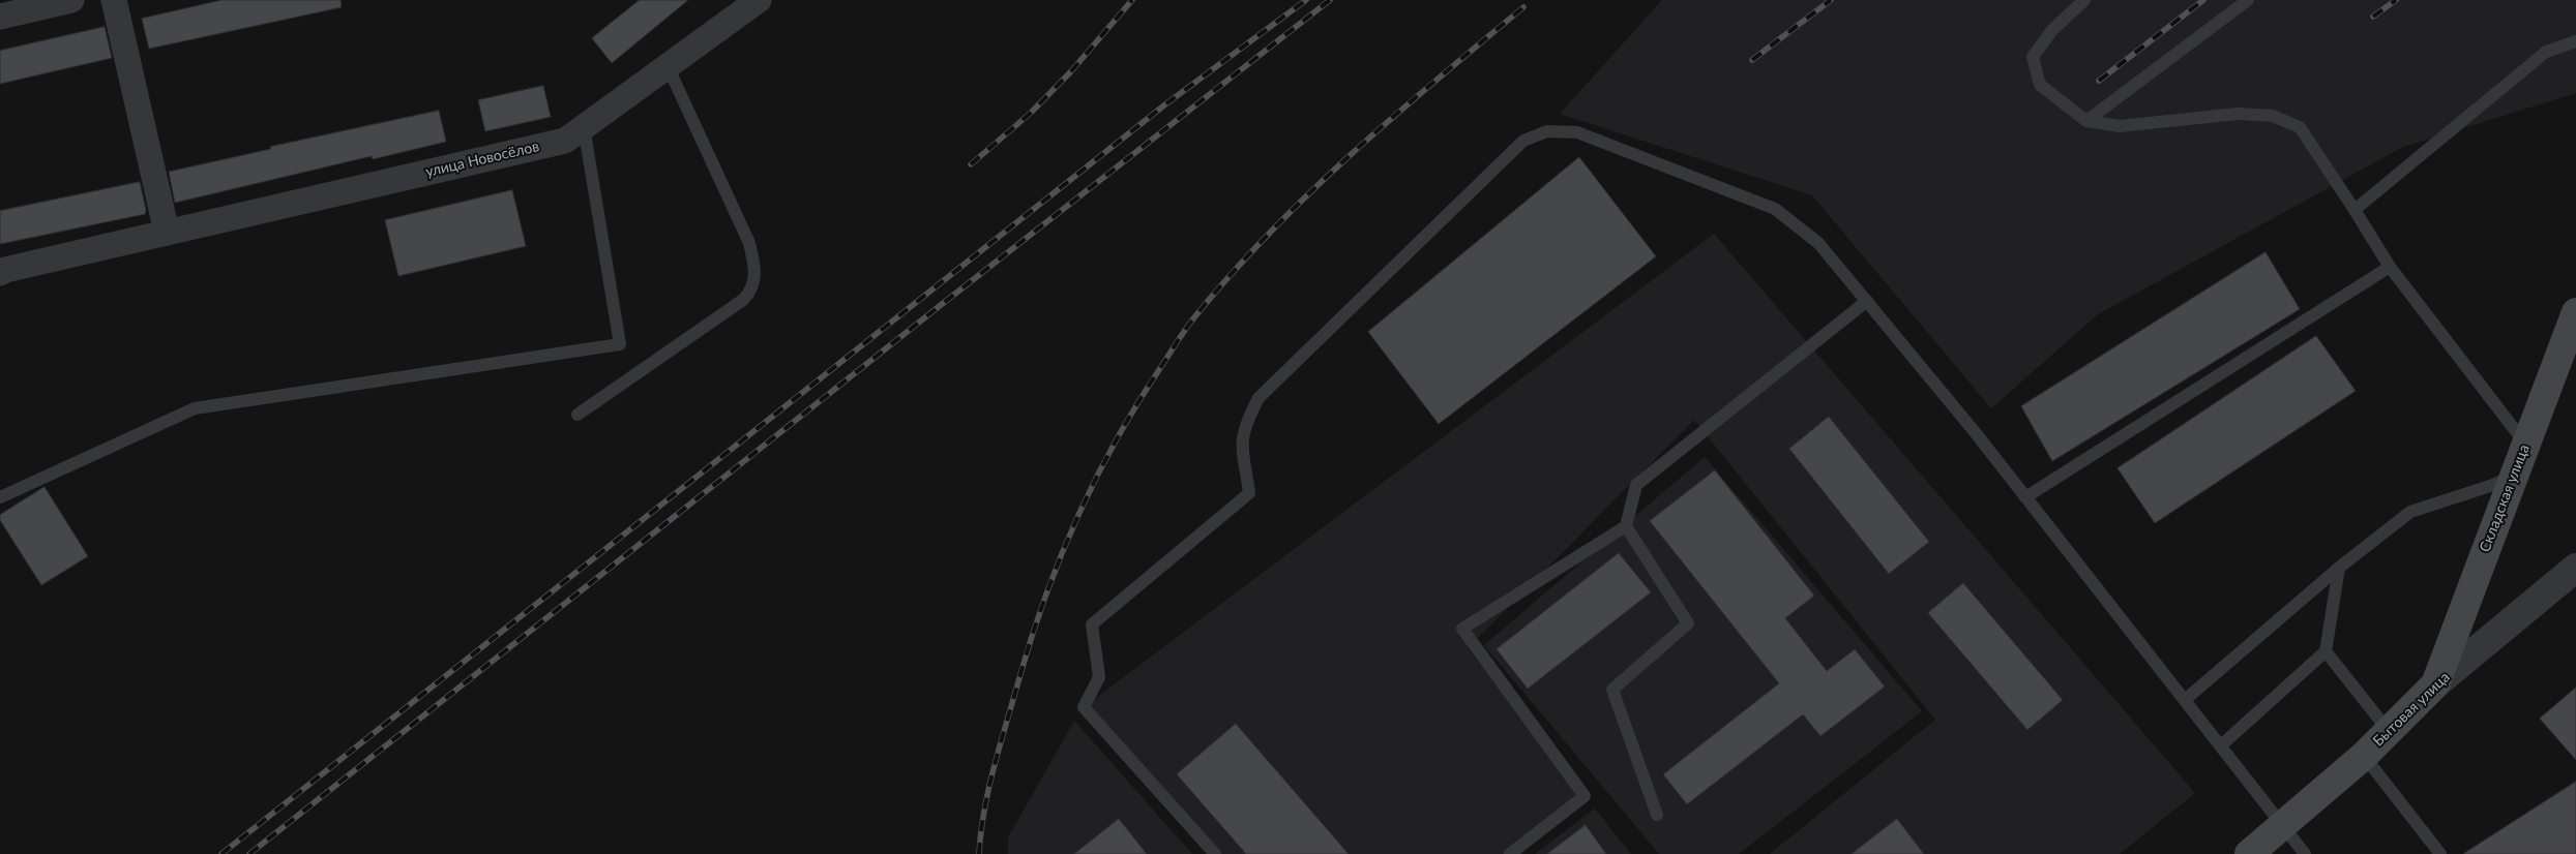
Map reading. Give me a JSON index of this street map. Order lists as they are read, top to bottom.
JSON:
{
  "streets": {
    "main road": ["Складская улица", "Бытовая улица"],
    "street": ["улица Новосёлов"]
  },
  "crossings": [
    ["Складская улица", "Бытовая улица"]
  ]
}
